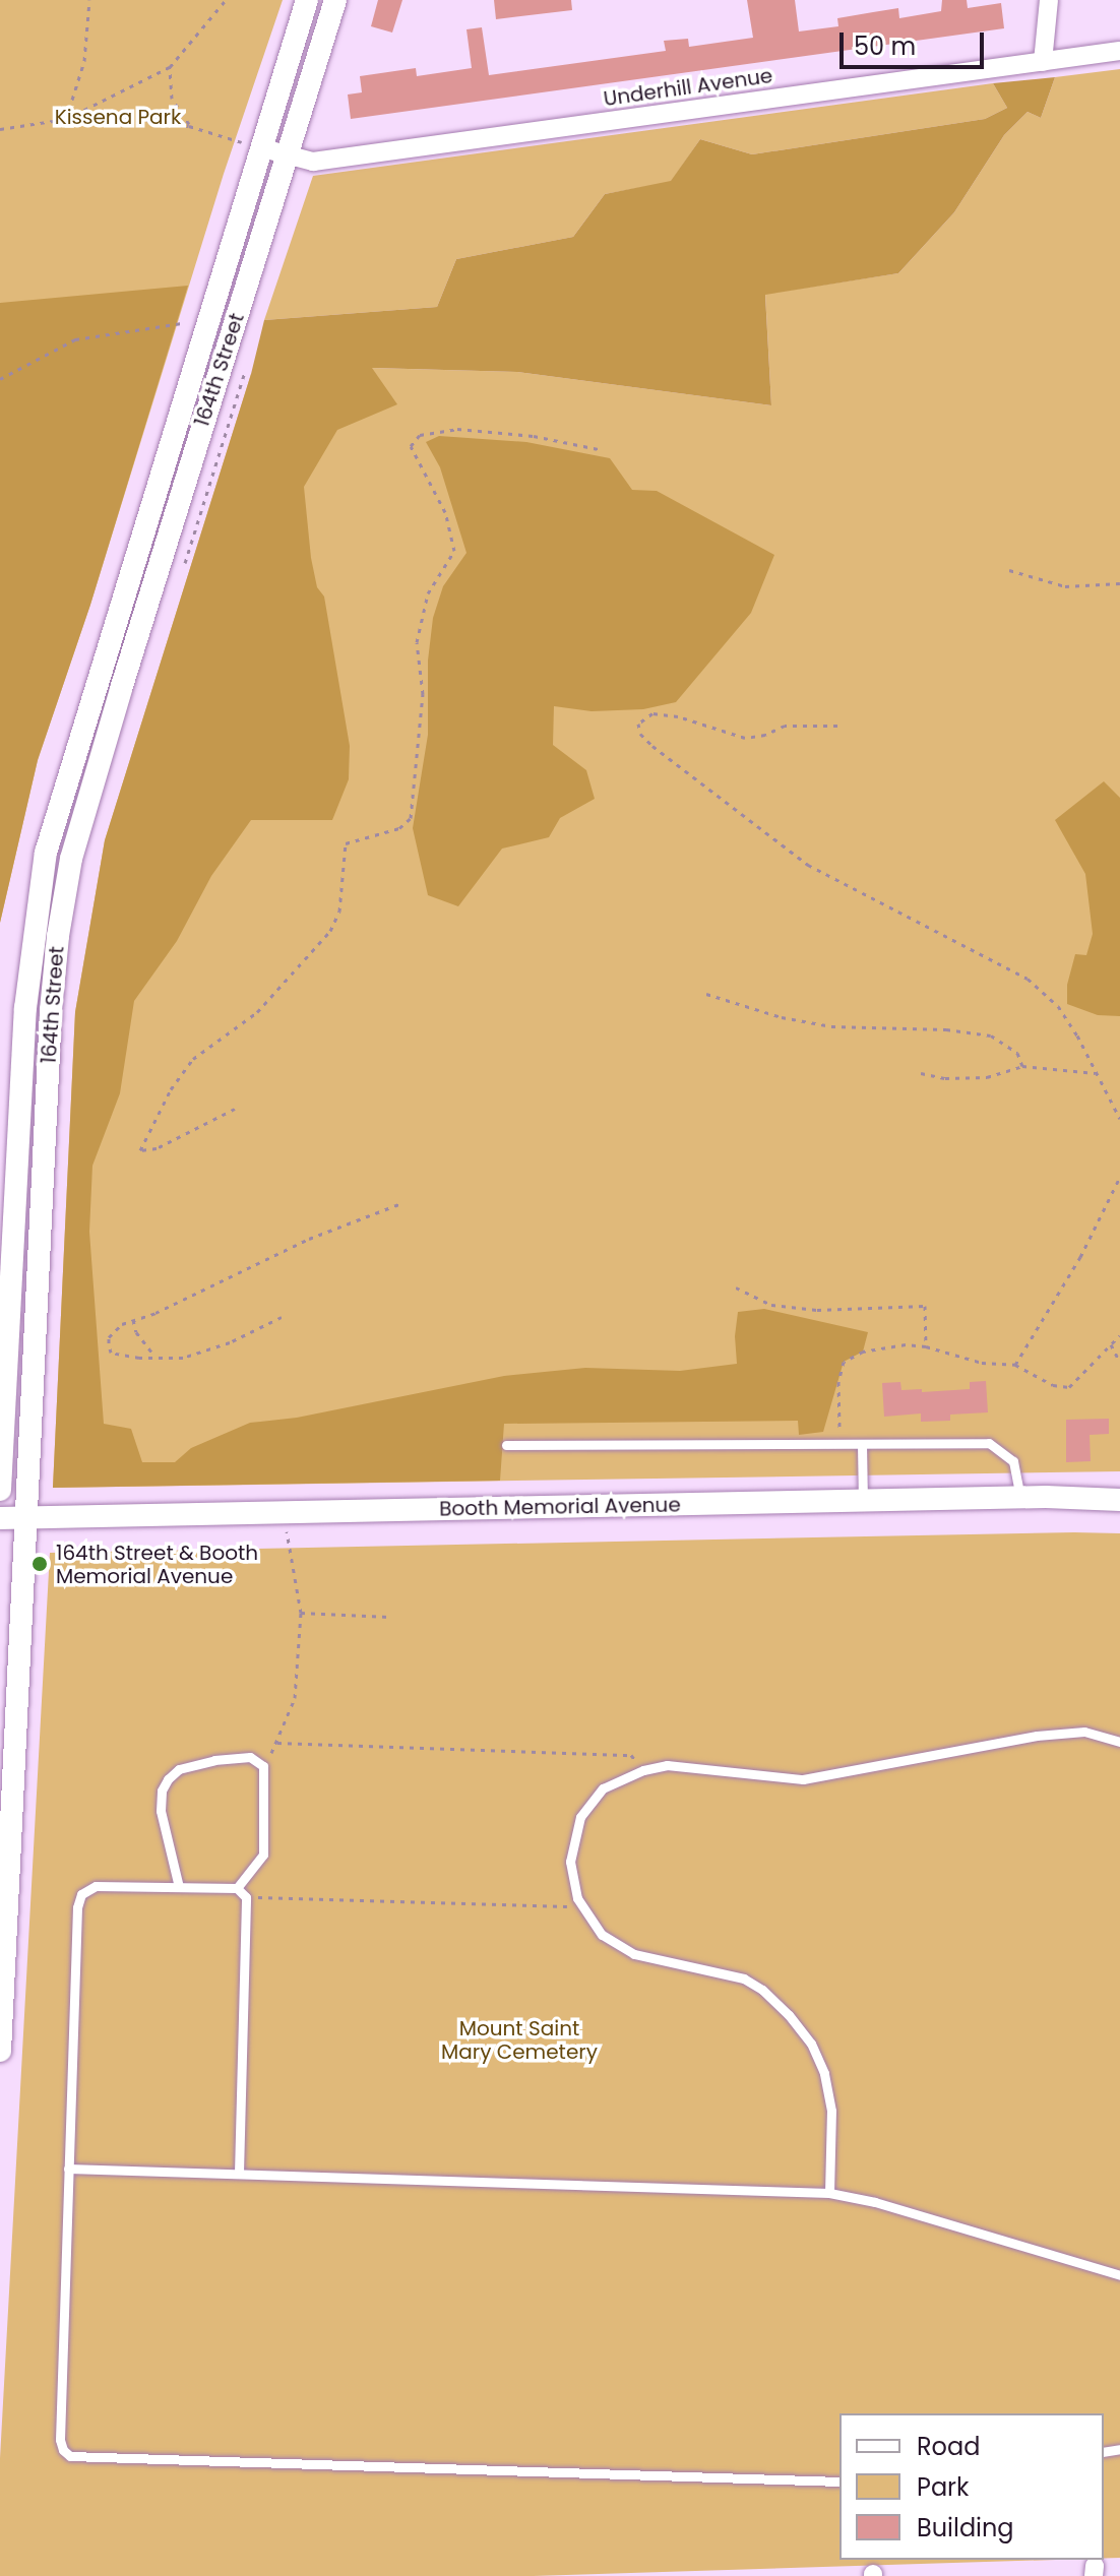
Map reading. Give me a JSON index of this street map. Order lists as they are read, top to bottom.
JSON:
{
  "streets": {
    "street": ["Underhill Avenue", "164th Street", "Booth Memorial Avenue"]
  },
  "crossings": [
    ["Underhill Avenue", "164th Street"],
    ["164th Street", "Booth Memorial Avenue"]
  ],
  "parks": ["Kissena Park", "Mount Saint Mary Cemetery"],
  "places": ["164th Street & Booth Memorial Avenue"],
  "legend": ["Road", "Park", "Building"],
  "scale_bar": "50 m"
}
